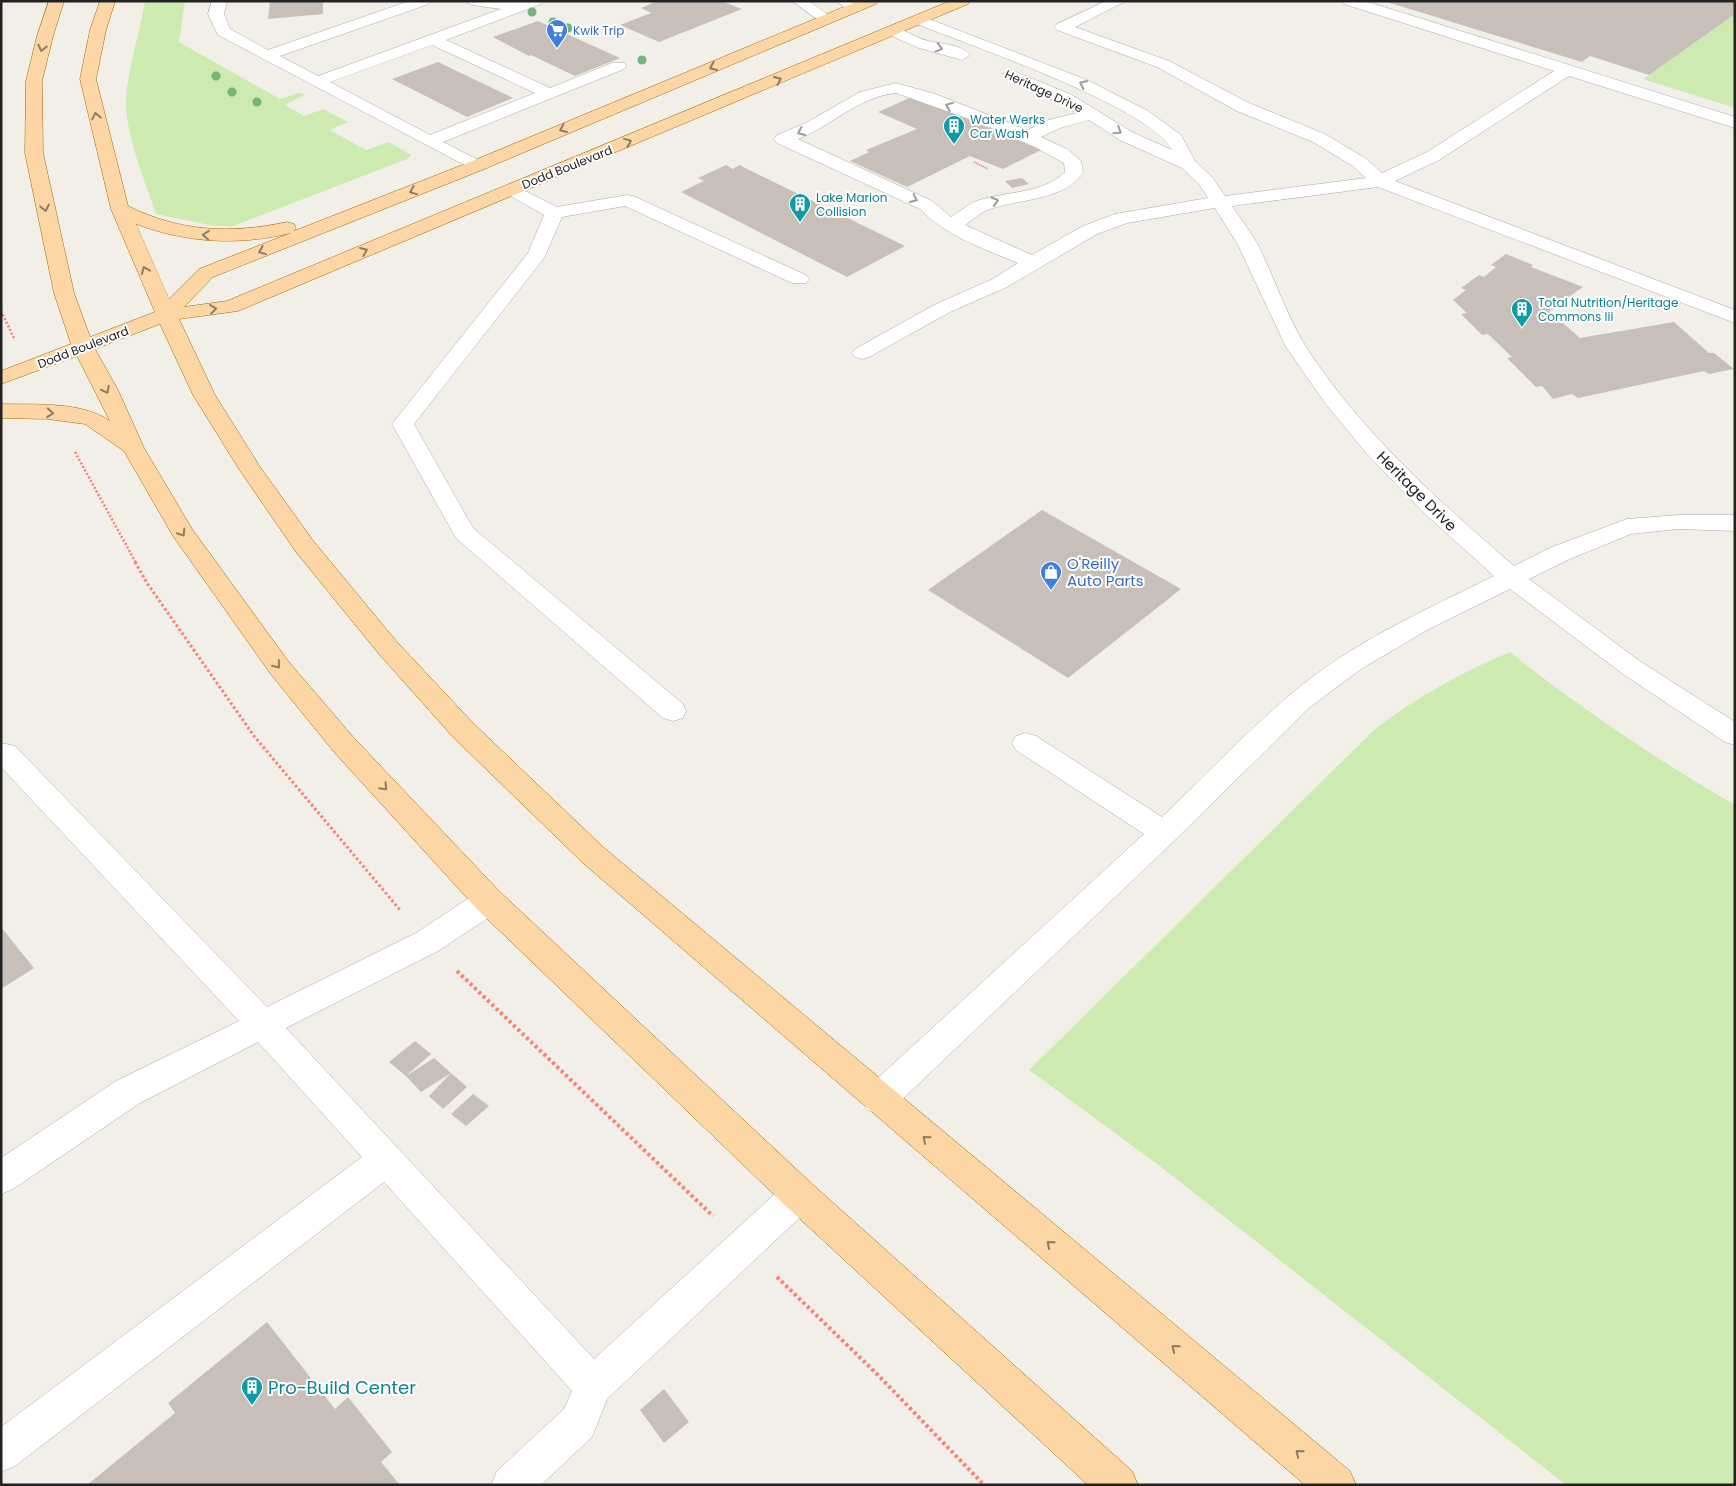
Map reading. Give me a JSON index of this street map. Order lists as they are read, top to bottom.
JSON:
{
  "streets": {
    "main road": ["Dodd Boulevard"],
    "street": ["Heritage Drive"]
  },
  "crossings": [
    ["Heritage Drive", "Dodd Boulevard"]
  ],
  "places": {
    "supermarket": ["Kwik Trip"],
    "building": [
      "Water Werks Car Wash",
      "Lake Marion Collision",
      "Total Nutrition/Heritage Commons Iii",
      "Pro-Build Center"
    ],
    "shop": ["O'Reilly Auto Parts"]
  }
}
